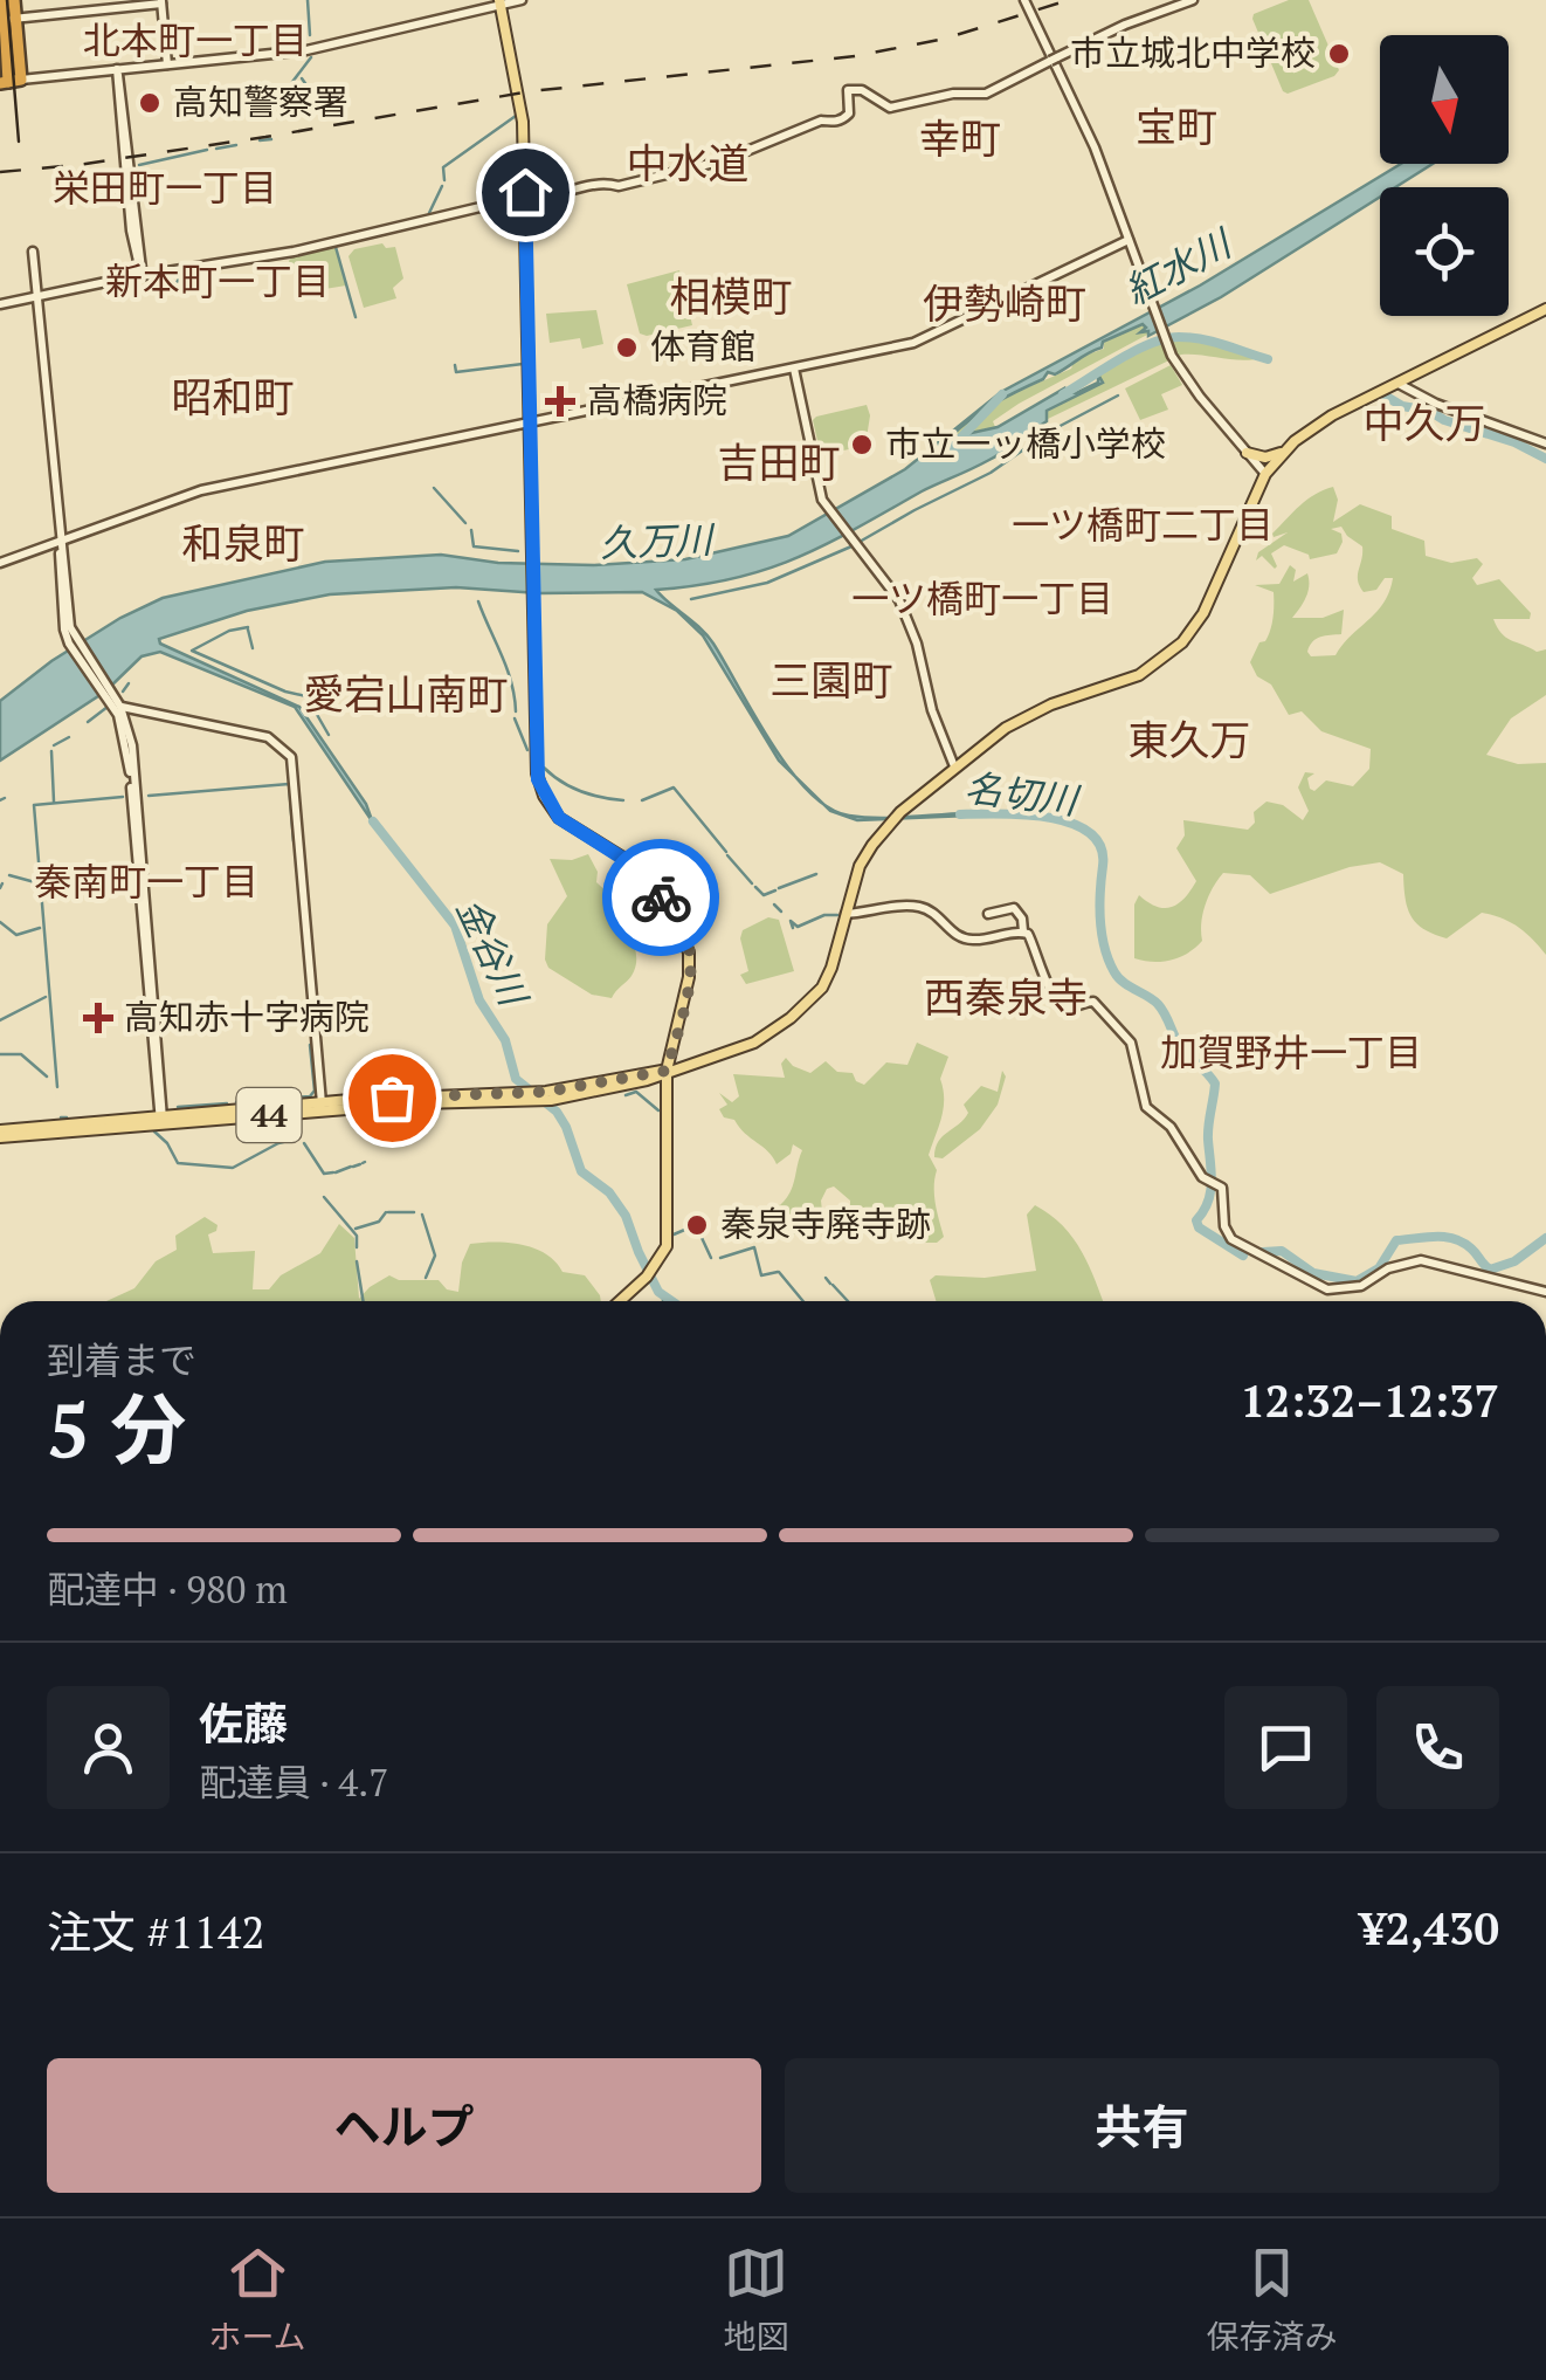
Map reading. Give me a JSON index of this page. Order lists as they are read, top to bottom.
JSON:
{
  "streets": {
    "main road": ["44"]
  },
  "districts": [
    "北本町一丁目",
    "宝町",
    "幸町",
    "中水道",
    "栄田町一丁目",
    "新本町一丁目",
    "相模町",
    "伊勢崎町",
    "昭和町",
    "中久万",
    "吉田町",
    "一ツ橋町二丁目",
    "和泉町",
    "一ツ橋町一丁目",
    "三園町",
    "愛宕山南町",
    "東久万",
    "秦南町一丁目",
    "西秦泉寺",
    "加賀野井一丁目"
  ],
  "water": [
    "紅水川",
    "久万川",
    "名切川",
    "金谷川"
  ],
  "places": {
    "other": [
      "市立城北中学校",
      "高知警察署",
      "体育館",
      "市立一ッ橋小学校",
      "秦泉寺廃寺跡"
    ],
    "health": ["高橋病院", "高知赤十字病院"]
  },
  "north": "bottom",
  "page": {
    "heading": ["5 分", "到着まで", "12:32–12:37"],
    "panel": [
      "佐藤",
      "配達員 · 4.7",
      "注文 #1142",
      "¥2,430"
    ],
    "bar": "配達中 · 980 m",
    "buttons": ["ヘルプ", "共有"],
    "tabs": ["ホーム", "地図", "保存済み"]
  }
}
